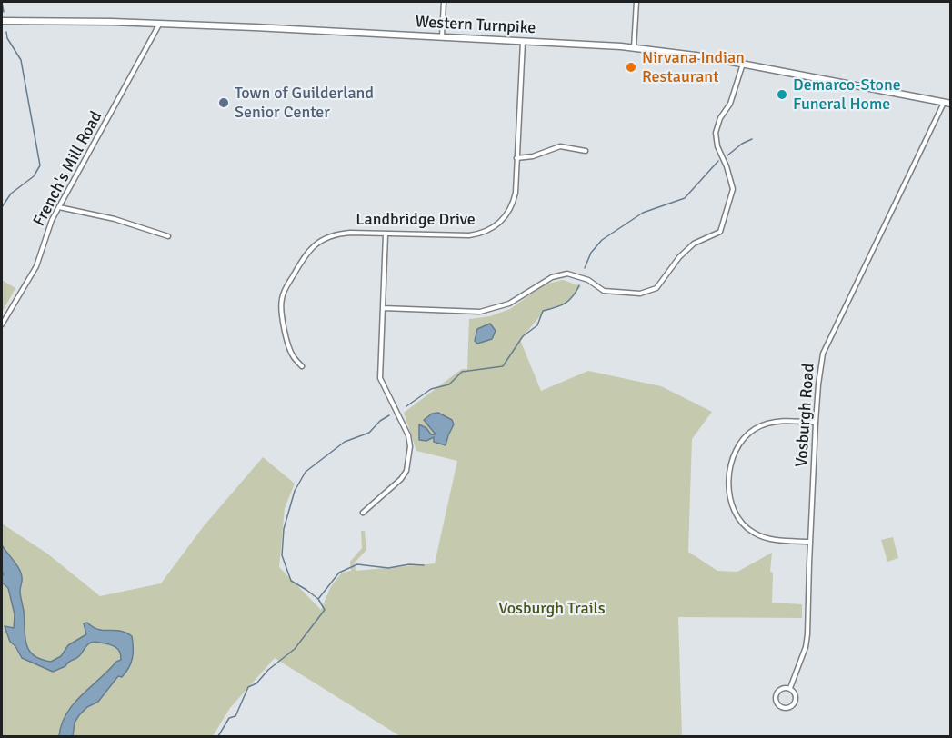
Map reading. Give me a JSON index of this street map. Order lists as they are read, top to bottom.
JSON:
{
  "streets": {
    "main road": ["Western Turnpike"],
    "street": ["French's Mill Road", "Landbridge Drive", "Vosburgh Road"]
  },
  "crossings": [
    ["Western Turnpike", "French's Mill Road"],
    ["Western Turnpike", "Landbridge Drive"],
    ["Western Turnpike", "Vosburgh Road"]
  ],
  "parks": ["Vosburgh Trails"],
  "places": ["Nirvana Indian Restaurant", "Demarco-Stone Funeral Home", "Town of Guilderland Senior Center"]
}
